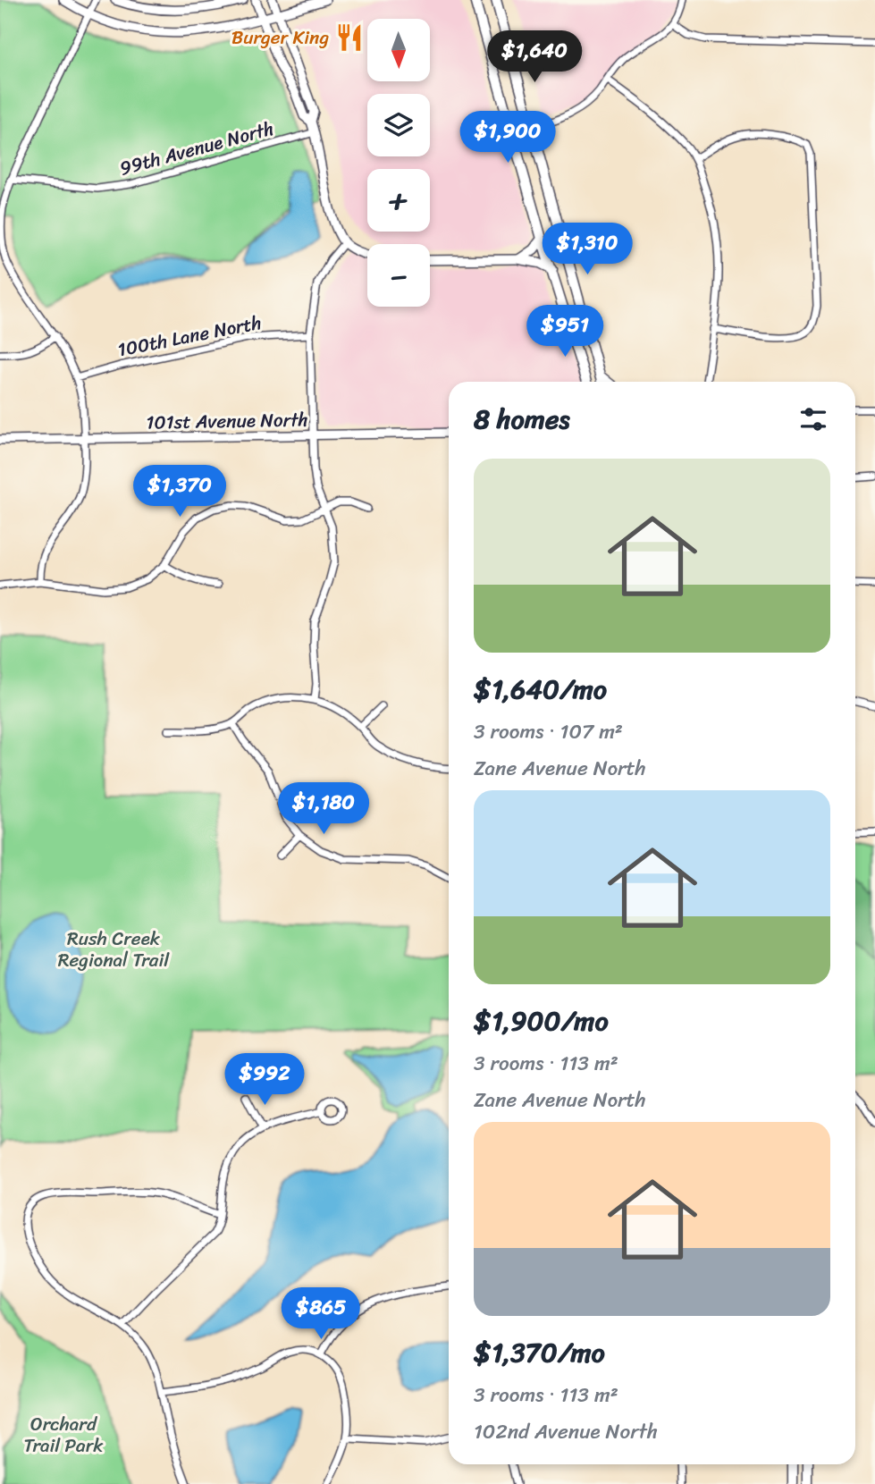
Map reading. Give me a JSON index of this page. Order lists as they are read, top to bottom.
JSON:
{
  "streets": {
    "street": ["99th Avenue North", "100th Lane North", "101st Avenue North"]
  },
  "parks": ["Rush Creek Regional Trail", "Orchard Trail Park"],
  "places": {
    "restaurant": ["Burger King"]
  },
  "north": "bottom",
  "page": {
    "map_buttons": ["+", "−"],
    "price": [
      "$1,640",
      "$1,900",
      "$1,310",
      "$951",
      "$1,370",
      "$1,180",
      "$992",
      "$865"
    ],
    "heading": "8 homes",
    "list": [
      {
        "name": "$1,640/mo",
        "note": "3 rooms · 107 m² · Zane Avenue North"
      },
      {
        "name": "$1,900/mo",
        "note": "3 rooms · 113 m² · Zane Avenue North"
      },
      {
        "name": "$1,370/mo",
        "note": "3 rooms · 113 m² · 102nd Avenue North"
      }
    ]
  }
}
